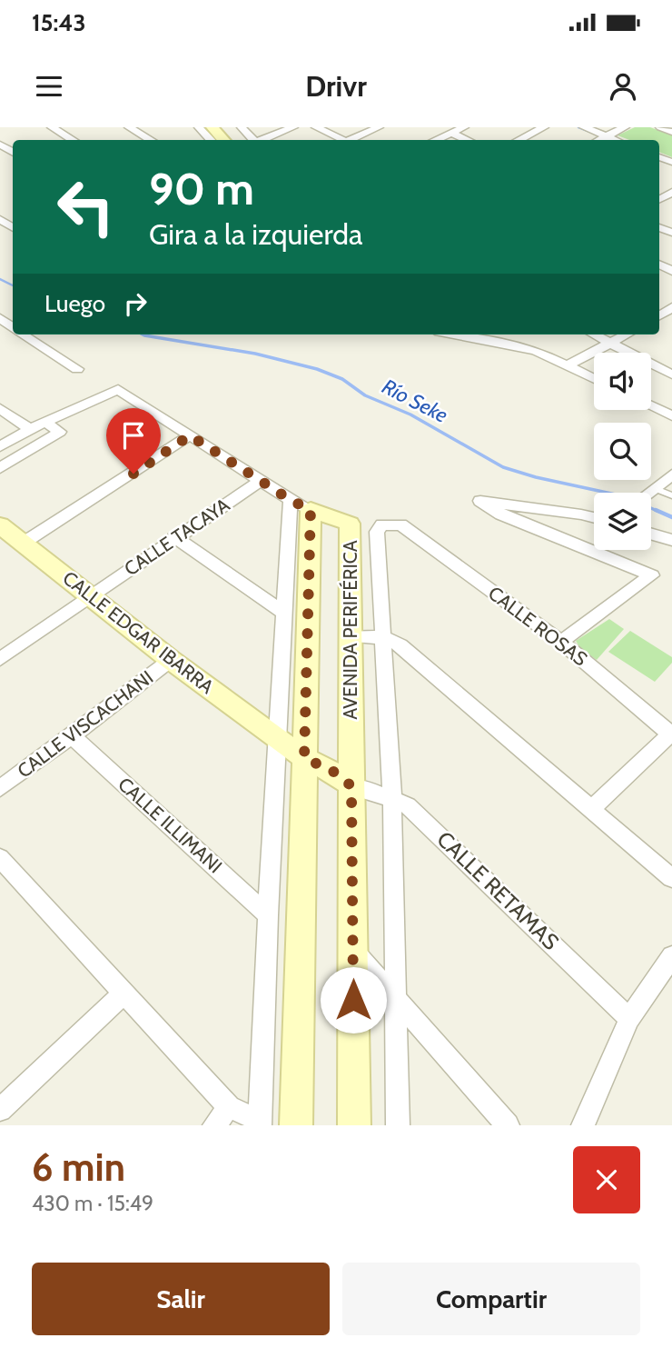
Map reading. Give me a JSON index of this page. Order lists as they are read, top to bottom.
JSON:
{
  "streets": {
    "street": [
      "CALLE TACAYA",
      "CALLE ROSAS",
      "AVENIDA PERIFÉRICA",
      "CALLE EDGAR IBARRA",
      "CALLE VISCACHANI",
      "CALLE ILLIMANI",
      "CALLE RETAMAS"
    ]
  },
  "crossings": [
    ["CALLE TACAYA", "CALLE EDGAR IBARRA"],
    ["AVENIDA PERIFÉRICA", "CALLE EDGAR IBARRA"],
    ["AVENIDA PERIFÉRICA", "CALLE RETAMAS"],
    ["CALLE EDGAR IBARRA", "CALLE VISCACHANI"],
    ["CALLE EDGAR IBARRA", "CALLE RETAMAS"],
    ["CALLE VISCACHANI", "CALLE ILLIMANI"]
  ],
  "water": ["Río Seke"],
  "page": {
    "status": "15:43",
    "header": "Drivr",
    "turn": ["90 m", "Gira a la izquierda"],
    "then": "Luego",
    "heading": ["6 min", "430 m · 15:49"],
    "buttons": ["Salir", "Compartir"]
  }
}
